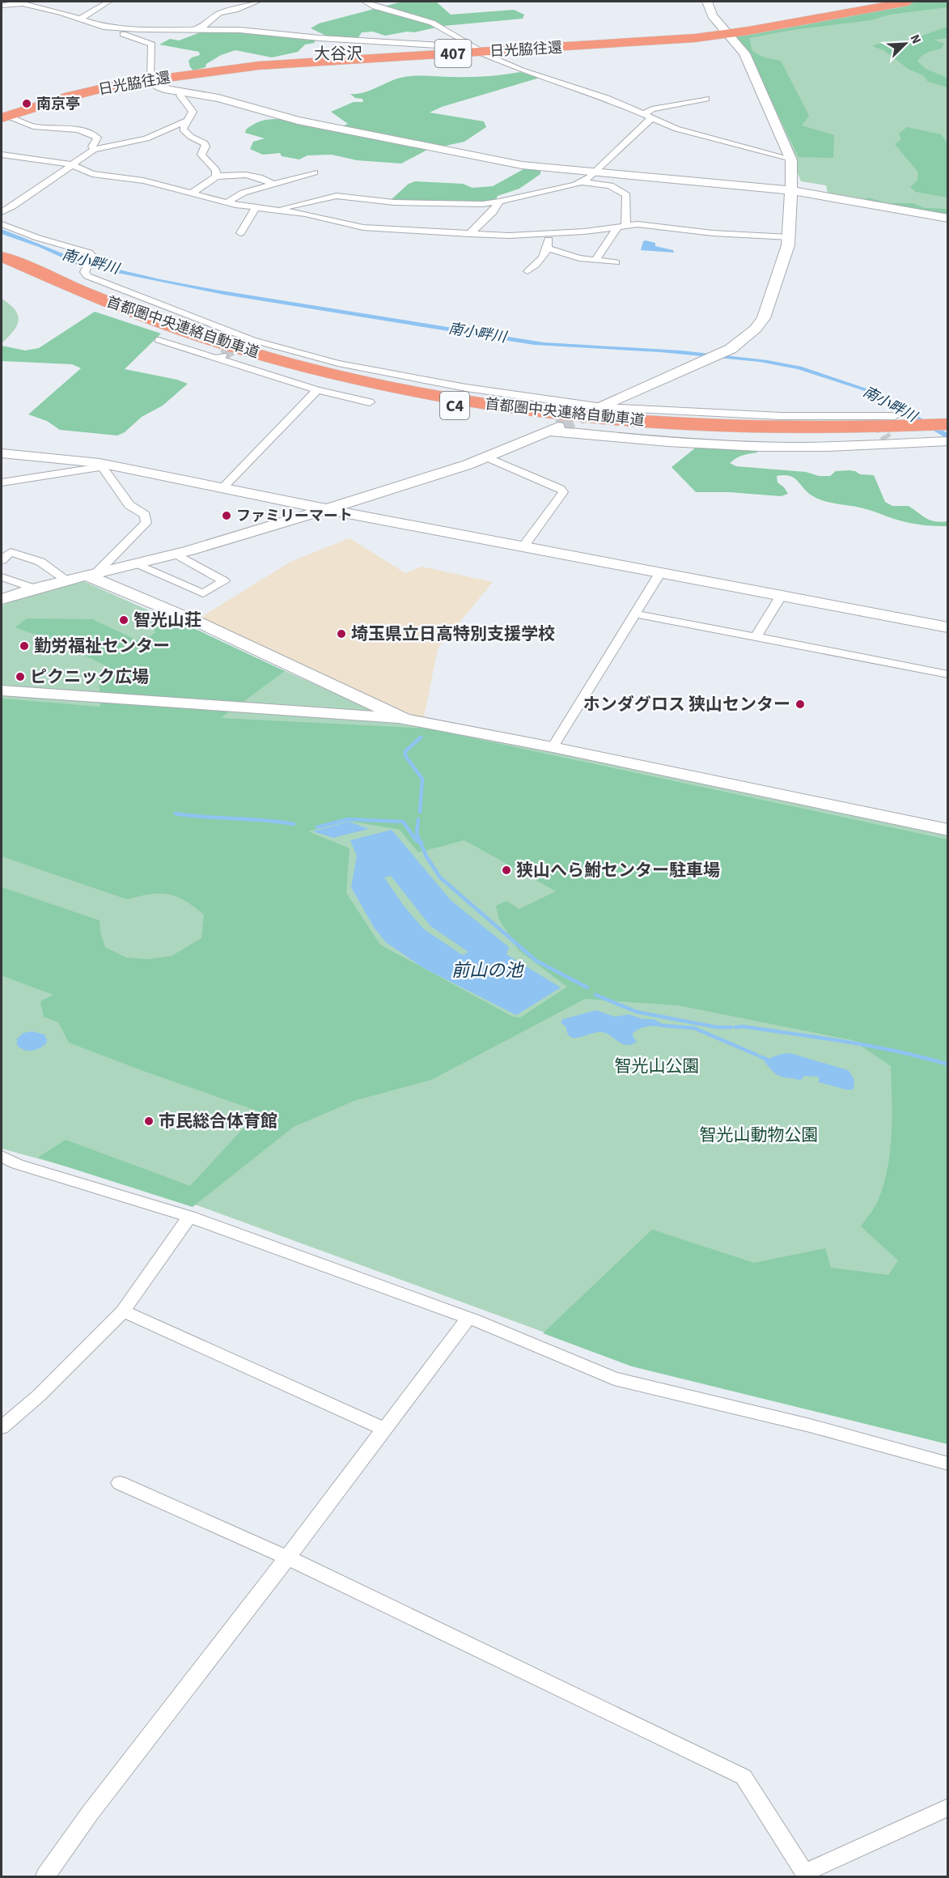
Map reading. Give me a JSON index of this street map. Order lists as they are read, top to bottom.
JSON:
{
  "streets": {
    "highway": [
      "日光脇往還",
      "407",
      "首都圏中央連絡自動車道",
      "C4"
    ]
  },
  "districts": ["大谷沢"],
  "water": ["南小畔川", "前山の池"],
  "parks": ["智光山公園", "智光山動物公園"],
  "places": [
    "南京亭",
    "ファミリーマート",
    "智光山荘",
    "埼玉県立日高特別支援学校",
    "勤労福祉センター",
    "ピクニック広場",
    "ホンダグロス 狭山センター",
    "狭山へら鮒センター駐車場",
    "市民総合体育館"
  ],
  "north": "top right"
}
